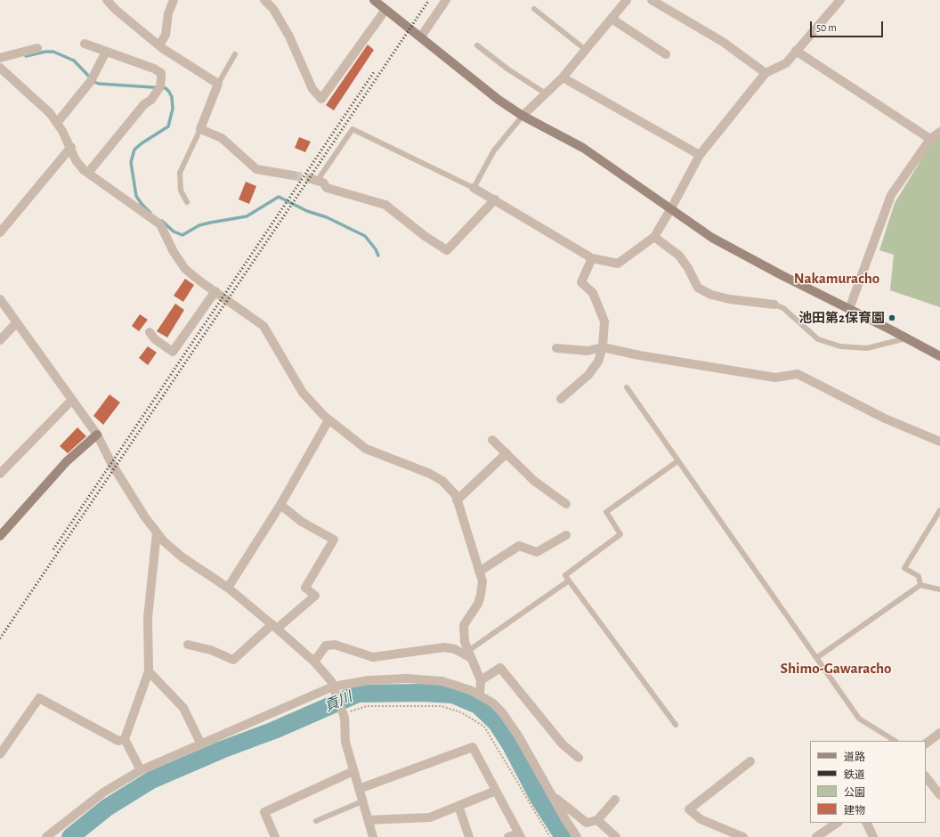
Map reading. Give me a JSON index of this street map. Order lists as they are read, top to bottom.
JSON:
{
  "districts": ["Nakamuracho", "Shimo-Gawaracho"],
  "water": ["貢川"],
  "places": ["池田第2保育園"],
  "legend": [
    "道路",
    "鉄道",
    "公園",
    "建物"
  ],
  "scale_bar": "50 m"
}
